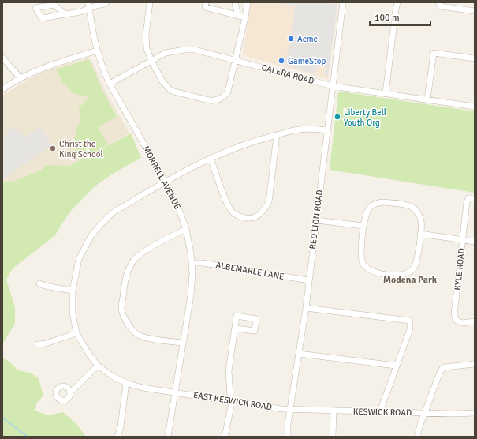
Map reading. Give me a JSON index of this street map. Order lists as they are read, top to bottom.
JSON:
{
  "streets": {
    "street": [
      "CALERA ROAD",
      "MORRELL AVENUE",
      "RED LION ROAD",
      "KYLE ROAD",
      "ALBEMARLE LANE",
      "EAST KESWICK ROAD",
      "KESWICK ROAD"
    ]
  },
  "crossings": [
    ["CALERA ROAD", "MORRELL AVENUE"],
    ["CALERA ROAD", "RED LION ROAD"],
    ["MORRELL AVENUE", "ALBEMARLE LANE"],
    ["MORRELL AVENUE", "EAST KESWICK ROAD"],
    ["RED LION ROAD", "ALBEMARLE LANE"],
    ["RED LION ROAD", "EAST KESWICK ROAD"],
    ["RED LION ROAD", "KESWICK ROAD"],
    ["EAST KESWICK ROAD", "KESWICK ROAD"]
  ],
  "districts": ["Modena Park"],
  "places": [
    "Acme",
    "GameStop",
    "Liberty Bell Youth Org",
    "Christ the King School"
  ],
  "scale_bar": "100 m"
}
